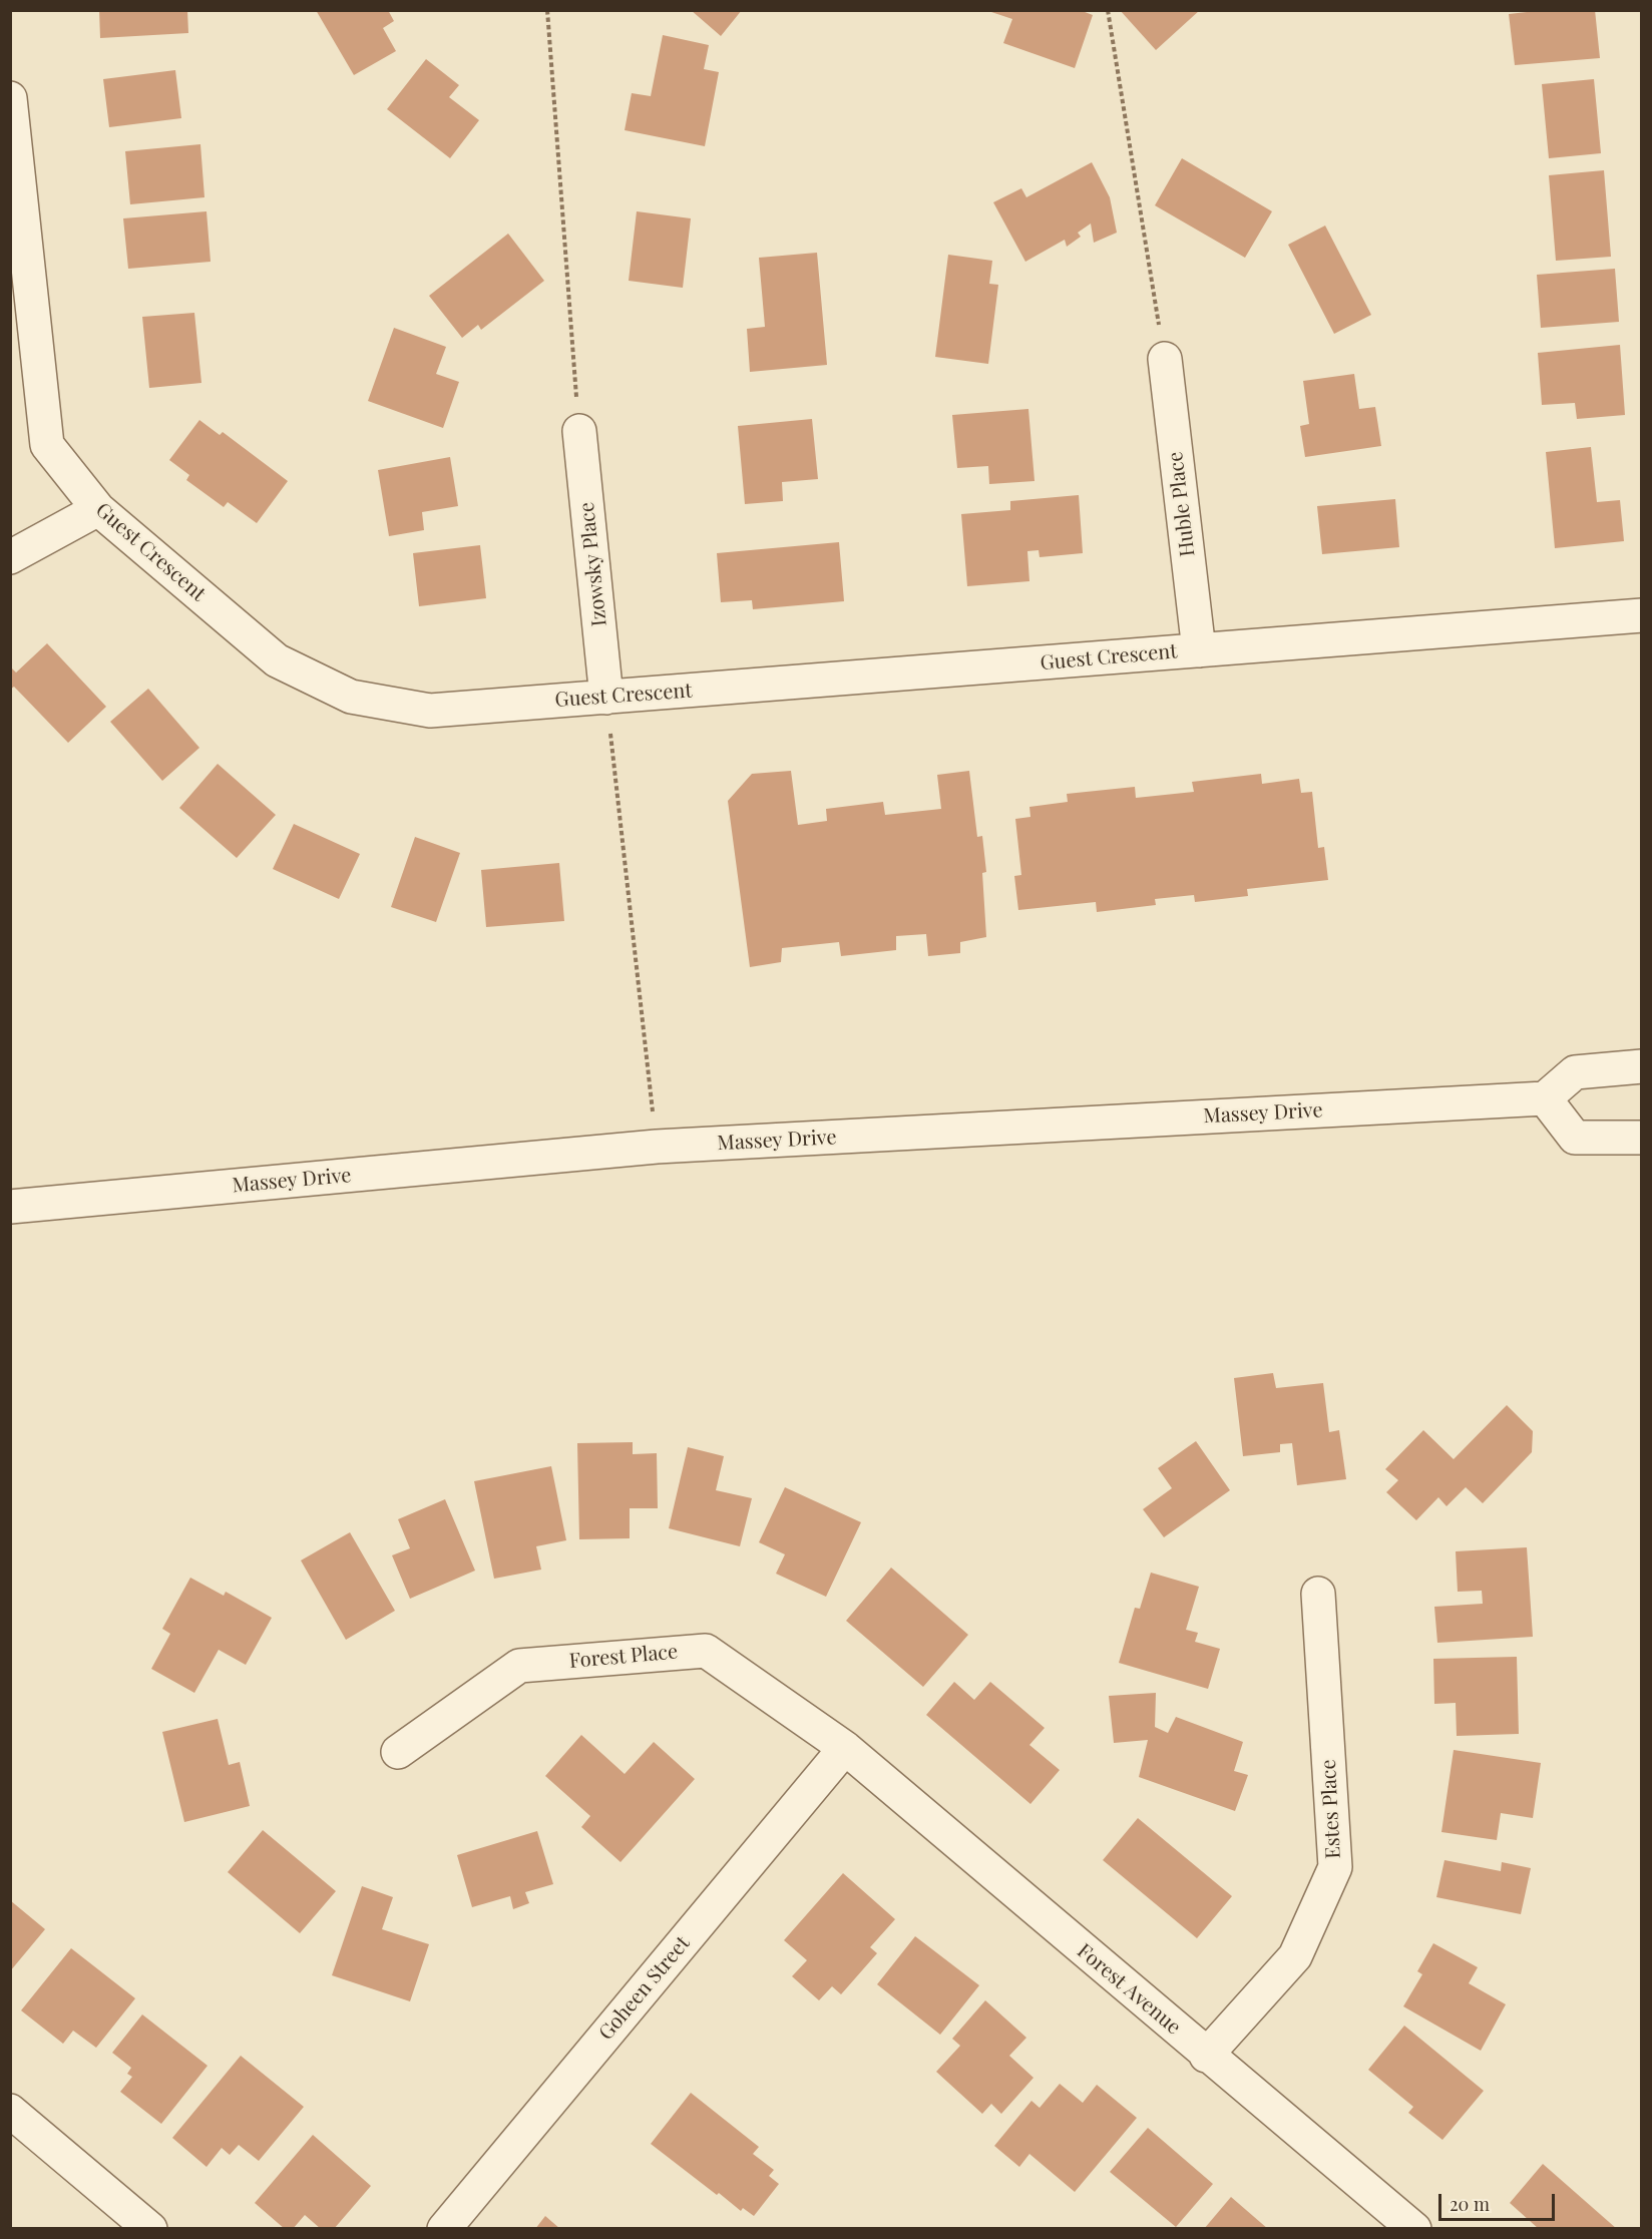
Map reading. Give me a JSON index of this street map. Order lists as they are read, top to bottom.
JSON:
{
  "streets": {
    "street": [
      "Huble Place",
      "Guest Crescent",
      "Izowsky Place",
      "Massey Drive",
      "Forest Place",
      "Estes Place",
      "Goheen Street",
      "Forest Avenue"
    ]
  },
  "crossings": [
    ["Huble Place", "Guest Crescent"],
    ["Guest Crescent", "Izowsky Place"],
    ["Forest Place", "Goheen Street"],
    ["Forest Place", "Forest Avenue"],
    ["Estes Place", "Forest Avenue"],
    ["Goheen Street", "Forest Avenue"]
  ],
  "scale_bar": "20 m"
}
